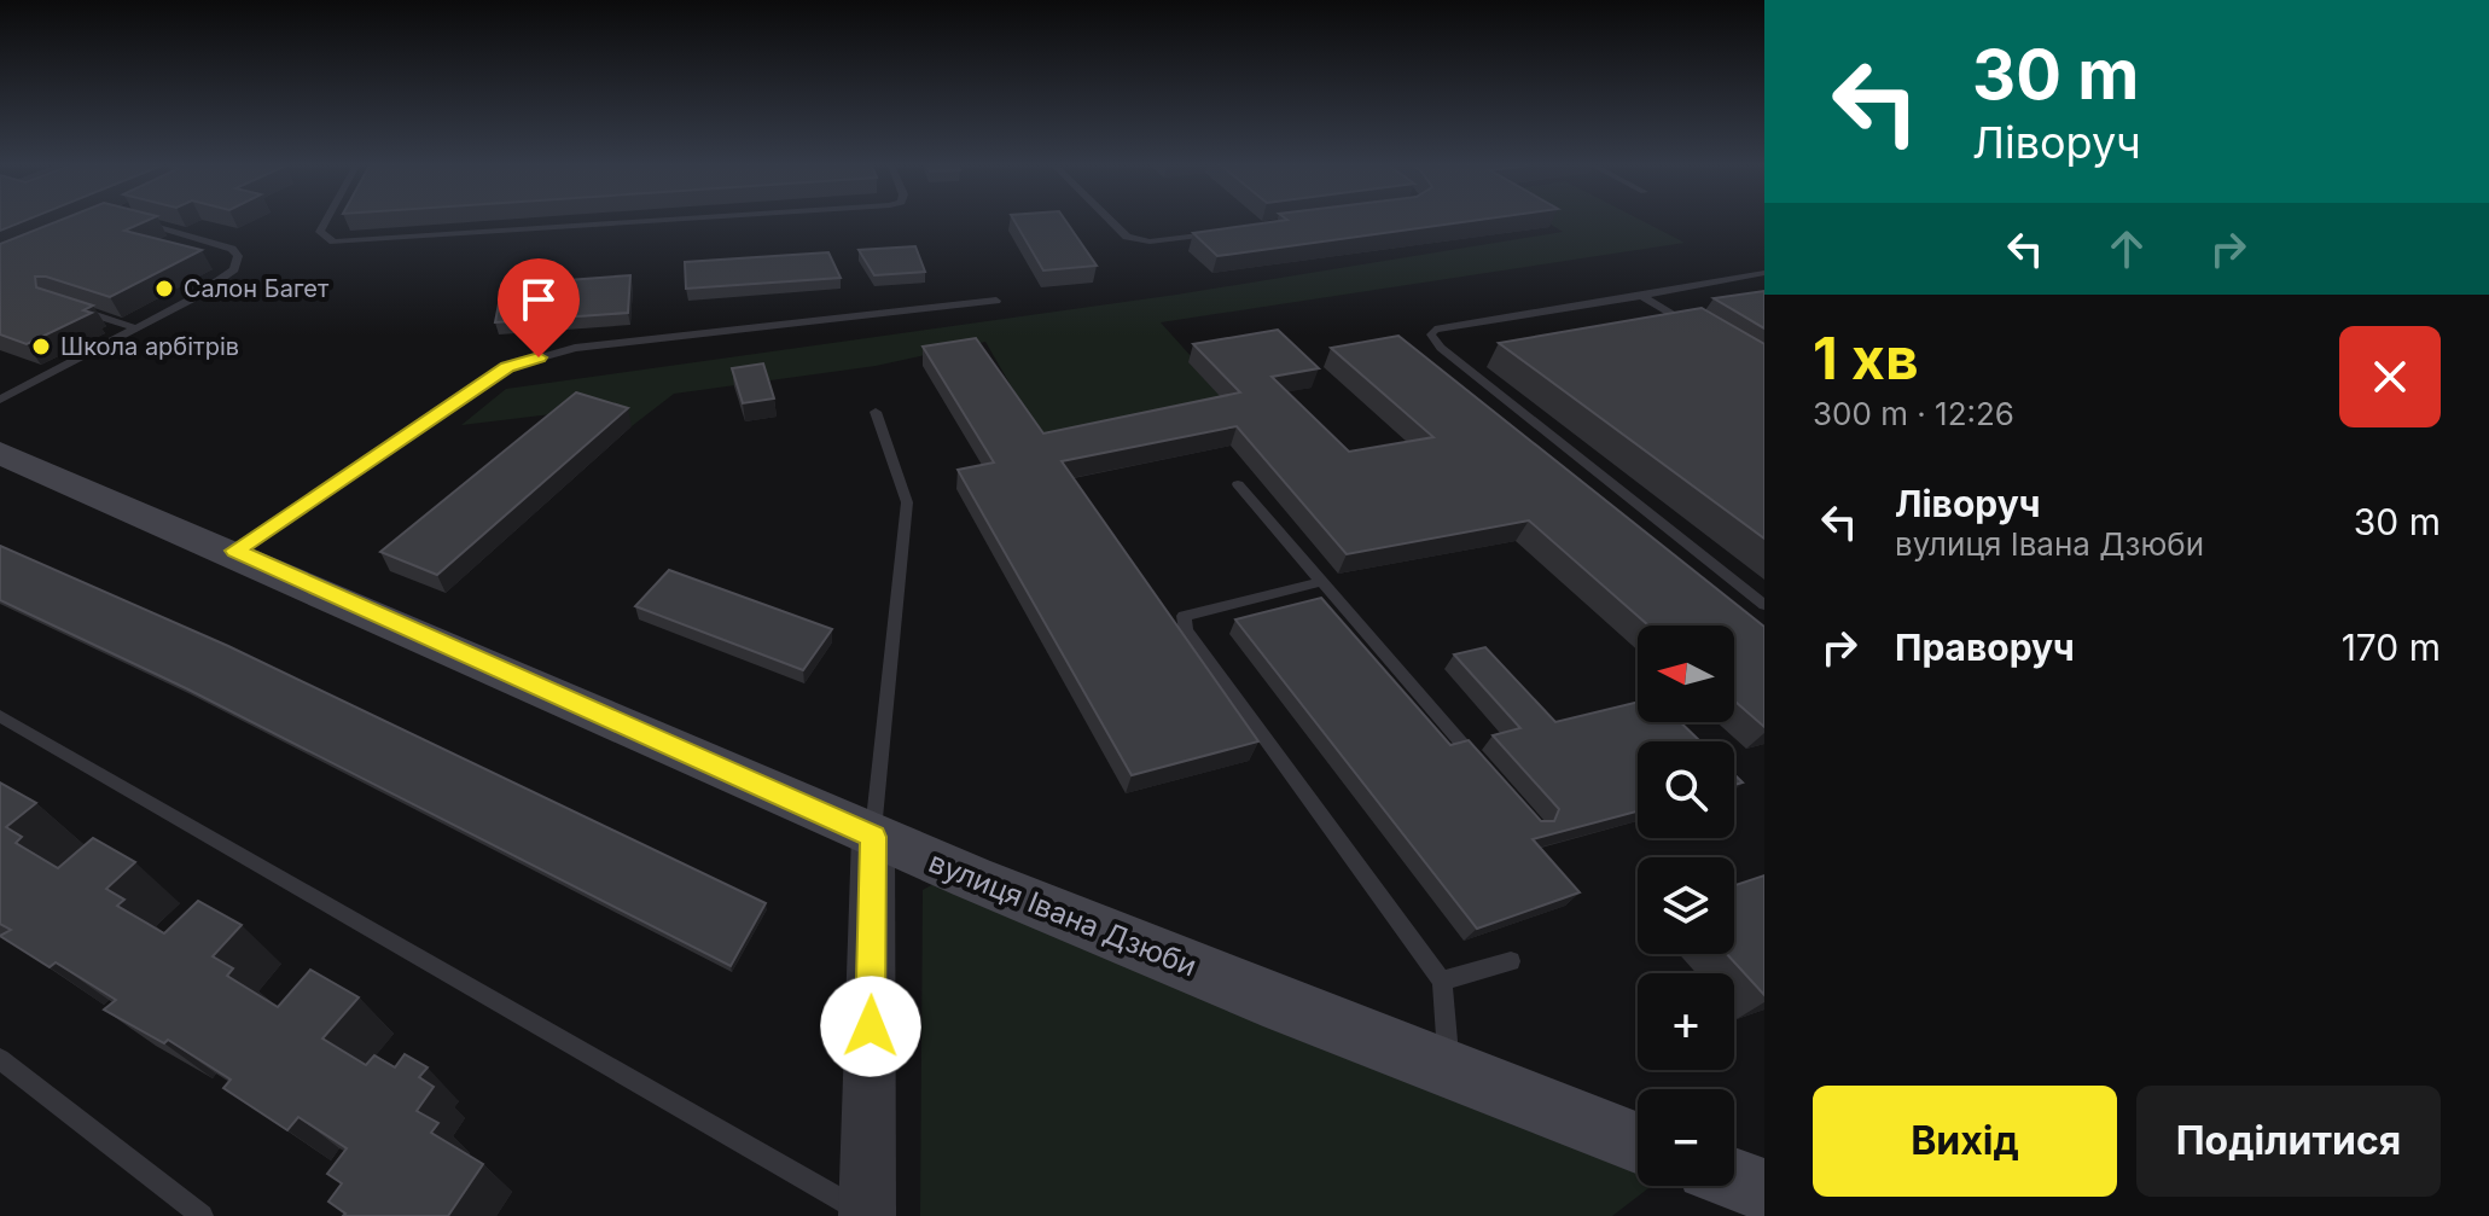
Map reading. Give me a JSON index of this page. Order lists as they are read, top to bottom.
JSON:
{
  "streets": {
    "main road": ["вулиця Івана Дзюби"]
  },
  "places": ["Салон Багет", "Школа арбітрів"],
  "north": "left",
  "page": {
    "turn": ["30 m", "Ліворуч"],
    "heading": ["1 хв", "300 m · 12:26"],
    "list": [
      {
        "name": "Ліворуч",
        "note": "вулиця Івана Дзюби",
        "value": "30 m"
      },
      {
        "name": "Праворуч",
        "value": "170 m"
      }
    ],
    "map_buttons": ["+", "−"],
    "buttons": ["Вихід", "Поділитися"]
  }
}
